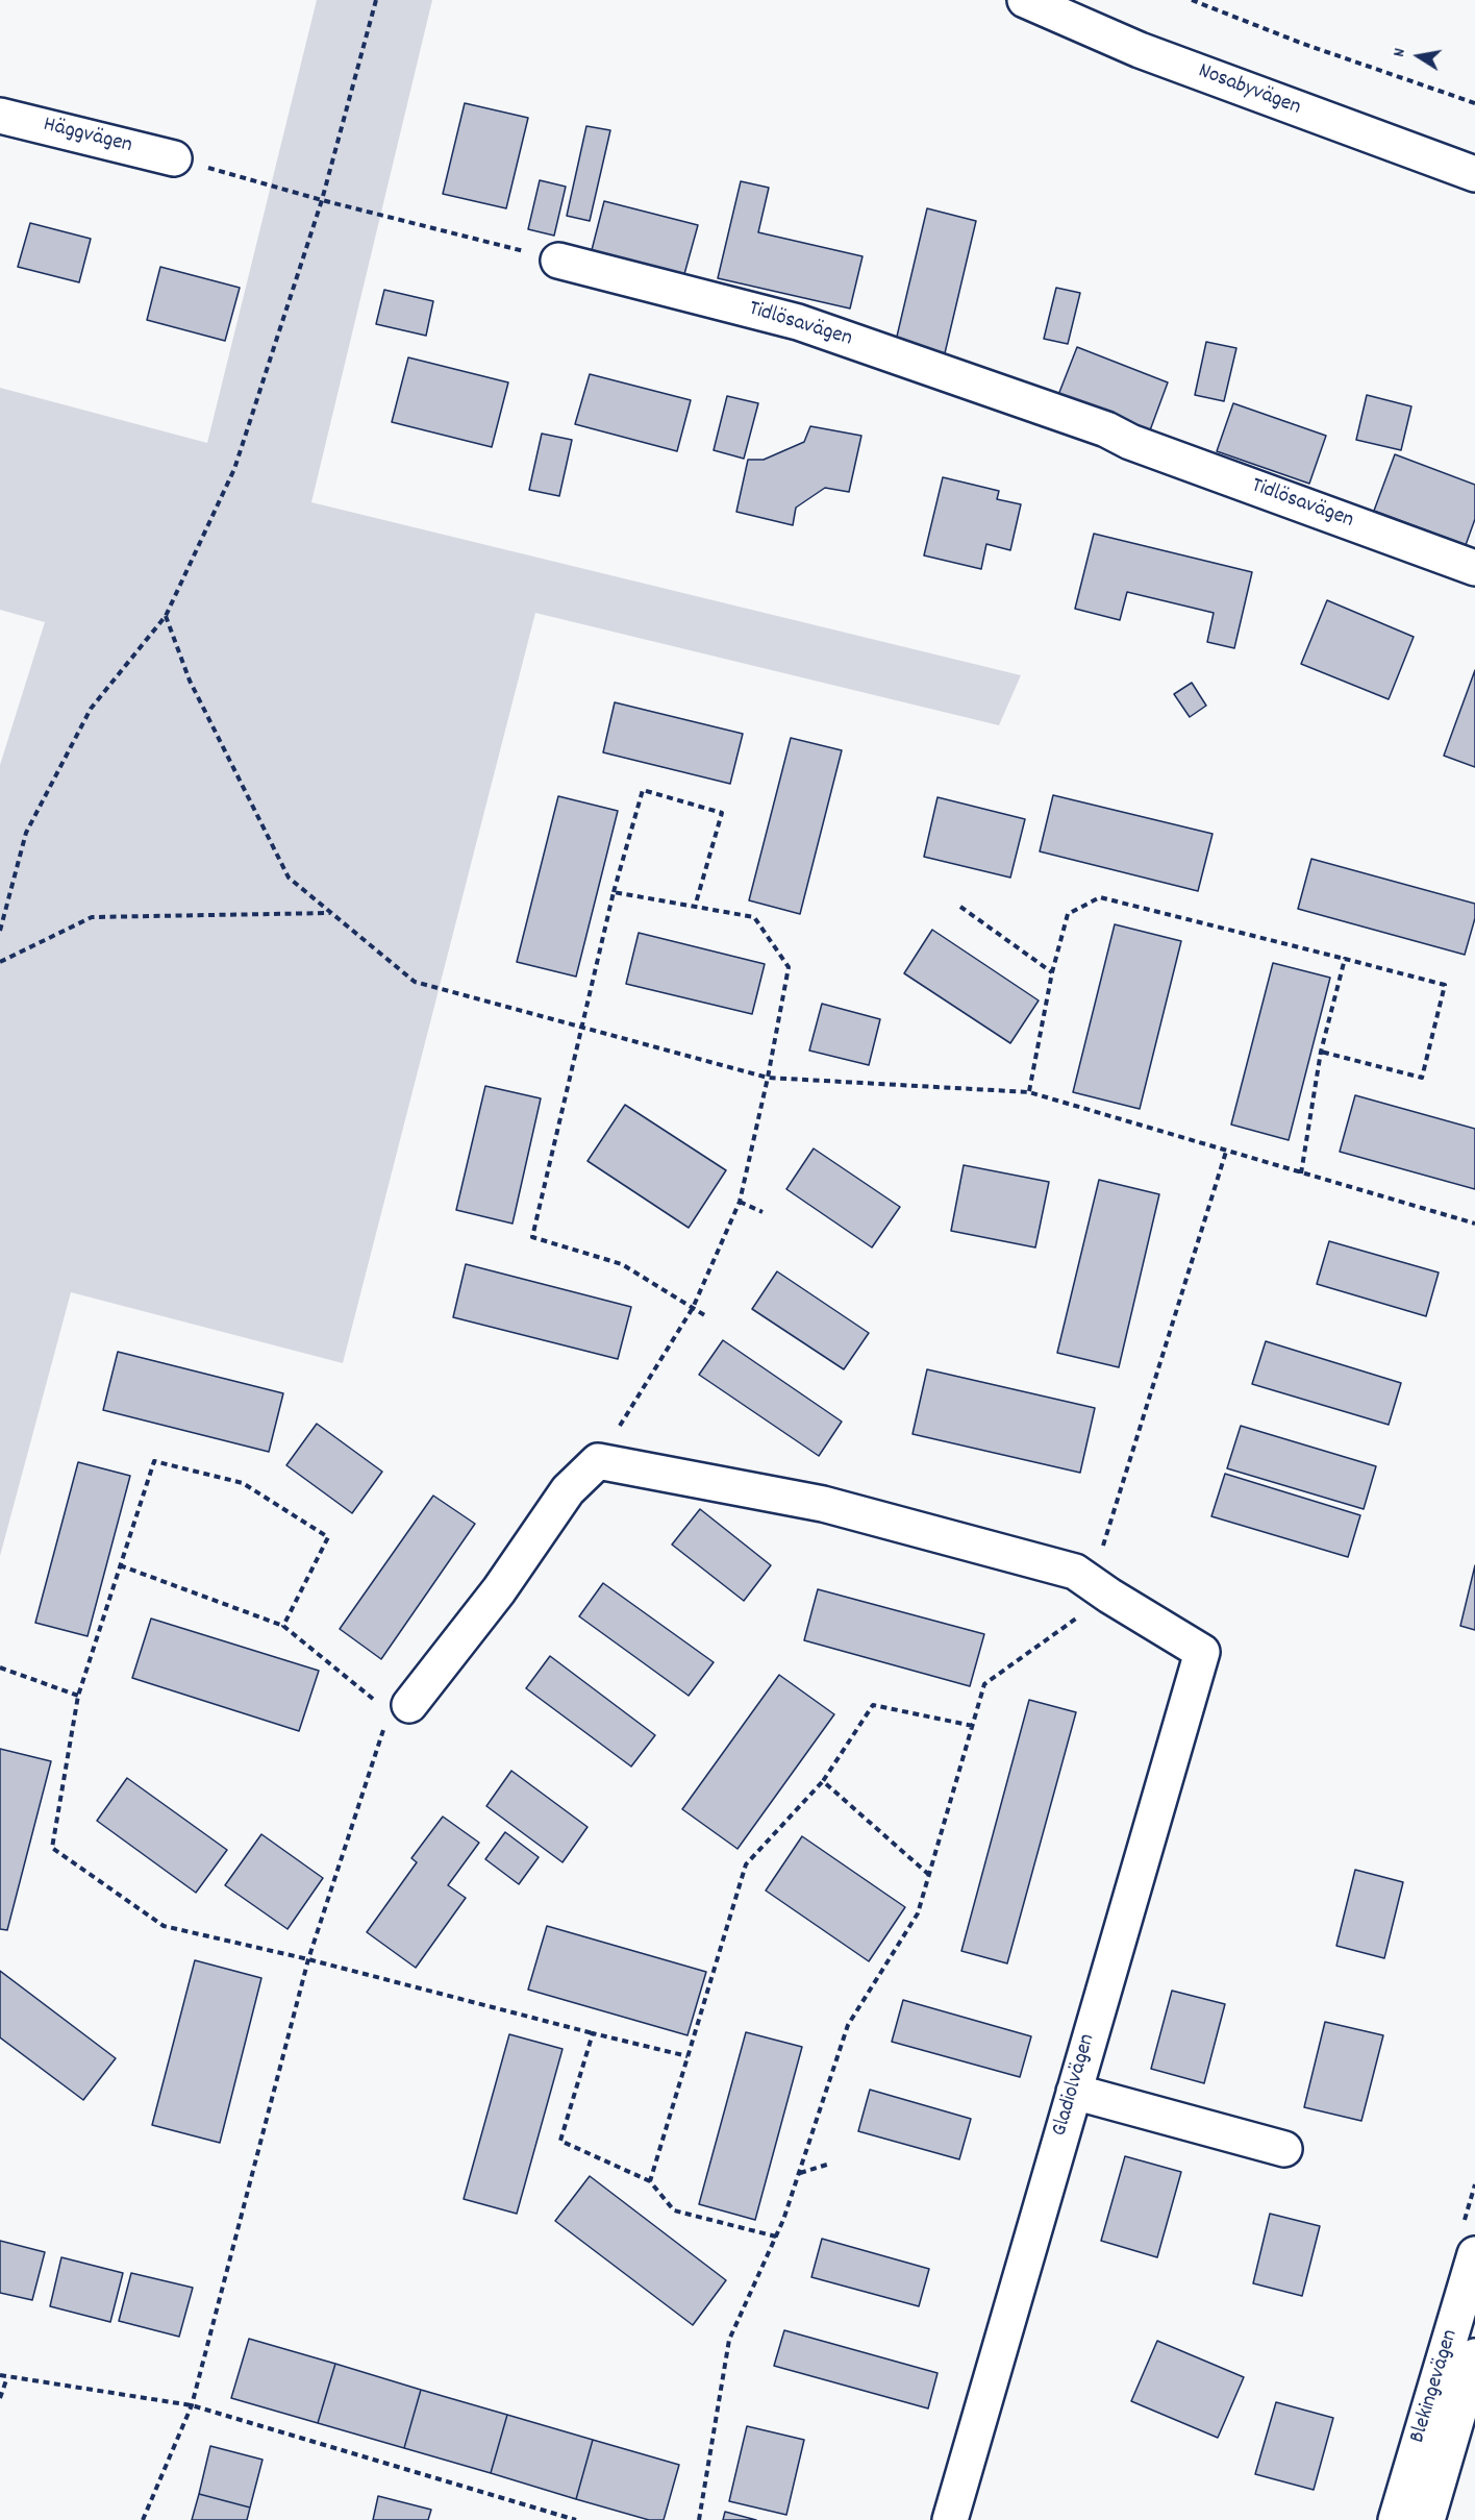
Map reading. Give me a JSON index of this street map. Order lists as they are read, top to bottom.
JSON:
{
  "streets": {
    "street": [
      "Nosabyvägen",
      "Häggvägen",
      "Tidlösavägen",
      "Gladiolvägen",
      "Blekingevägen"
    ]
  },
  "north": "left"
}
